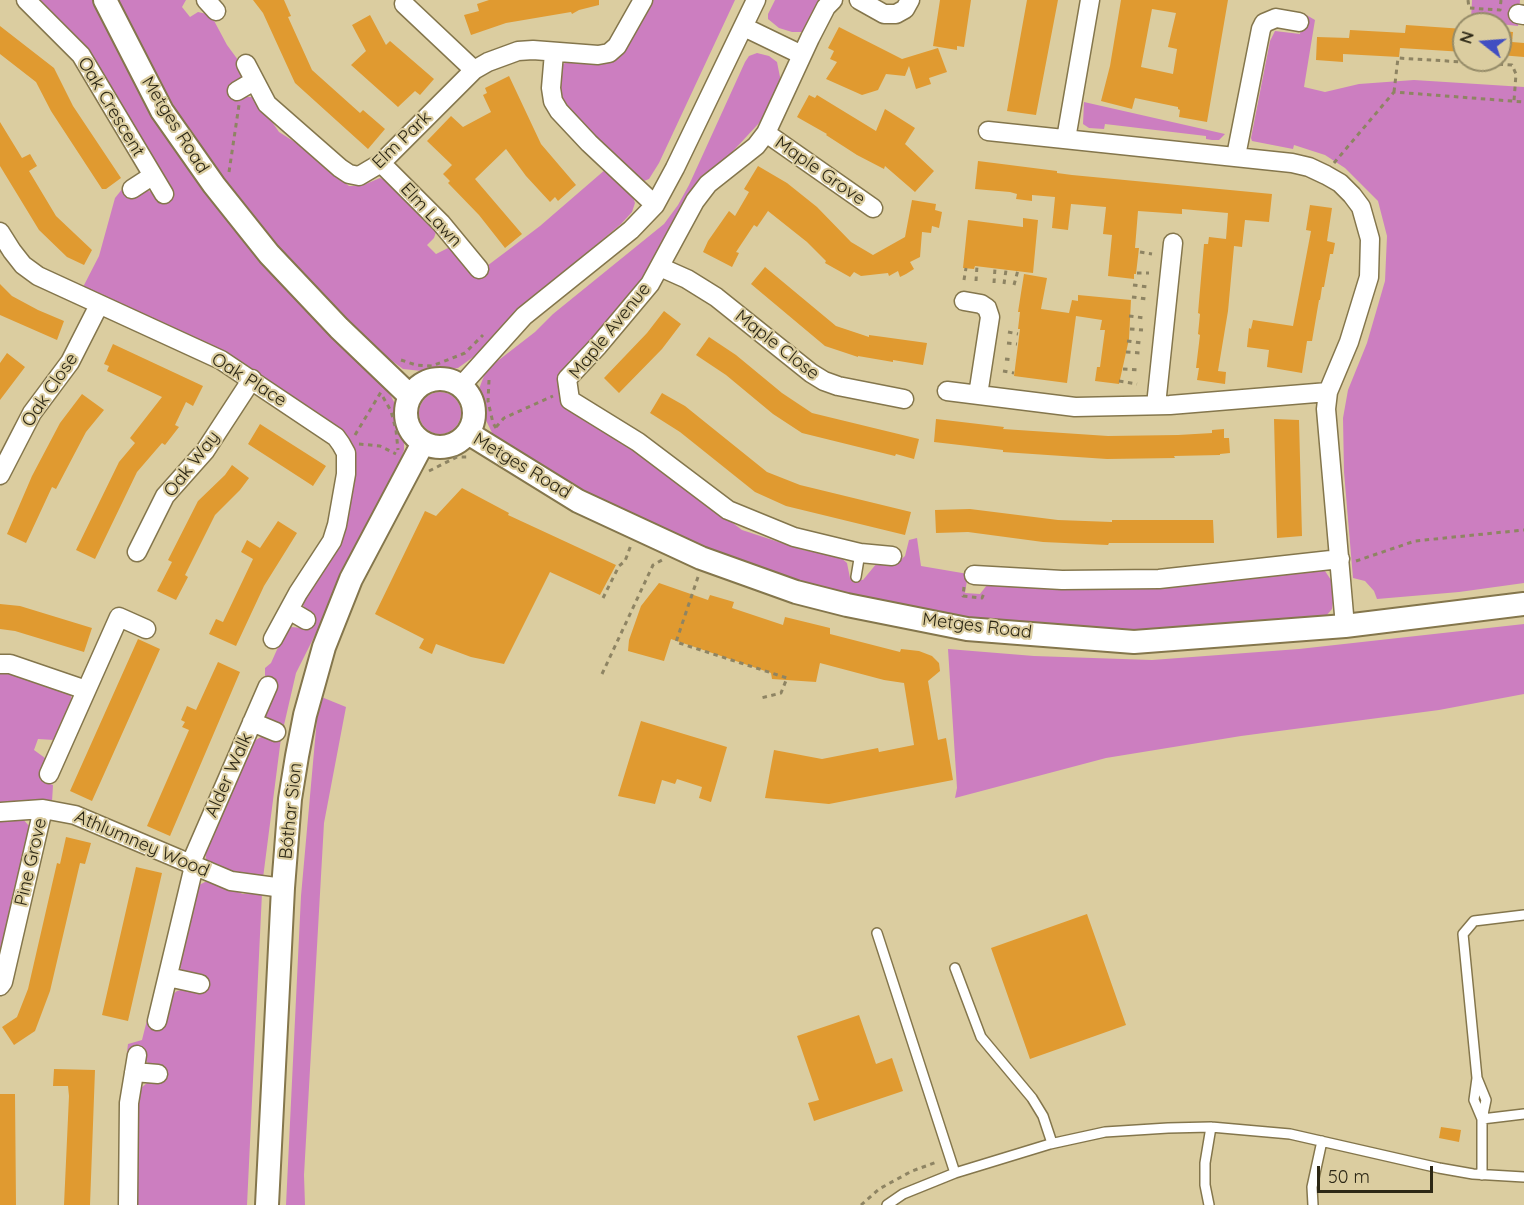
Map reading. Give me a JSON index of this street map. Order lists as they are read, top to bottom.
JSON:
{
  "streets": {
    "street": [
      "Oak Crescent",
      "Metges Road",
      "Elm Park",
      "Maple Grove",
      "Elm Lawn",
      "Maple Avenue",
      "Maple Close",
      "Oak Place",
      "Oak Close",
      "Oak Way",
      "Alder Walk",
      "Bóthar Sion",
      "Athlumney Wood",
      "Pine Grove"
    ]
  },
  "crossings": [
    ["Metges Road", "Bóthar Sion"],
    ["Elm Park", "Elm Lawn"],
    ["Maple Grove", "Maple Avenue"],
    ["Maple Avenue", "Maple Close"],
    ["Oak Place", "Oak Close"],
    ["Oak Place", "Oak Way"],
    ["Alder Walk", "Athlumney Wood"],
    ["Bóthar Sion", "Athlumney Wood"],
    ["Athlumney Wood", "Pine Grove"]
  ],
  "scale_bar": "50 m",
  "north": "left"
}
